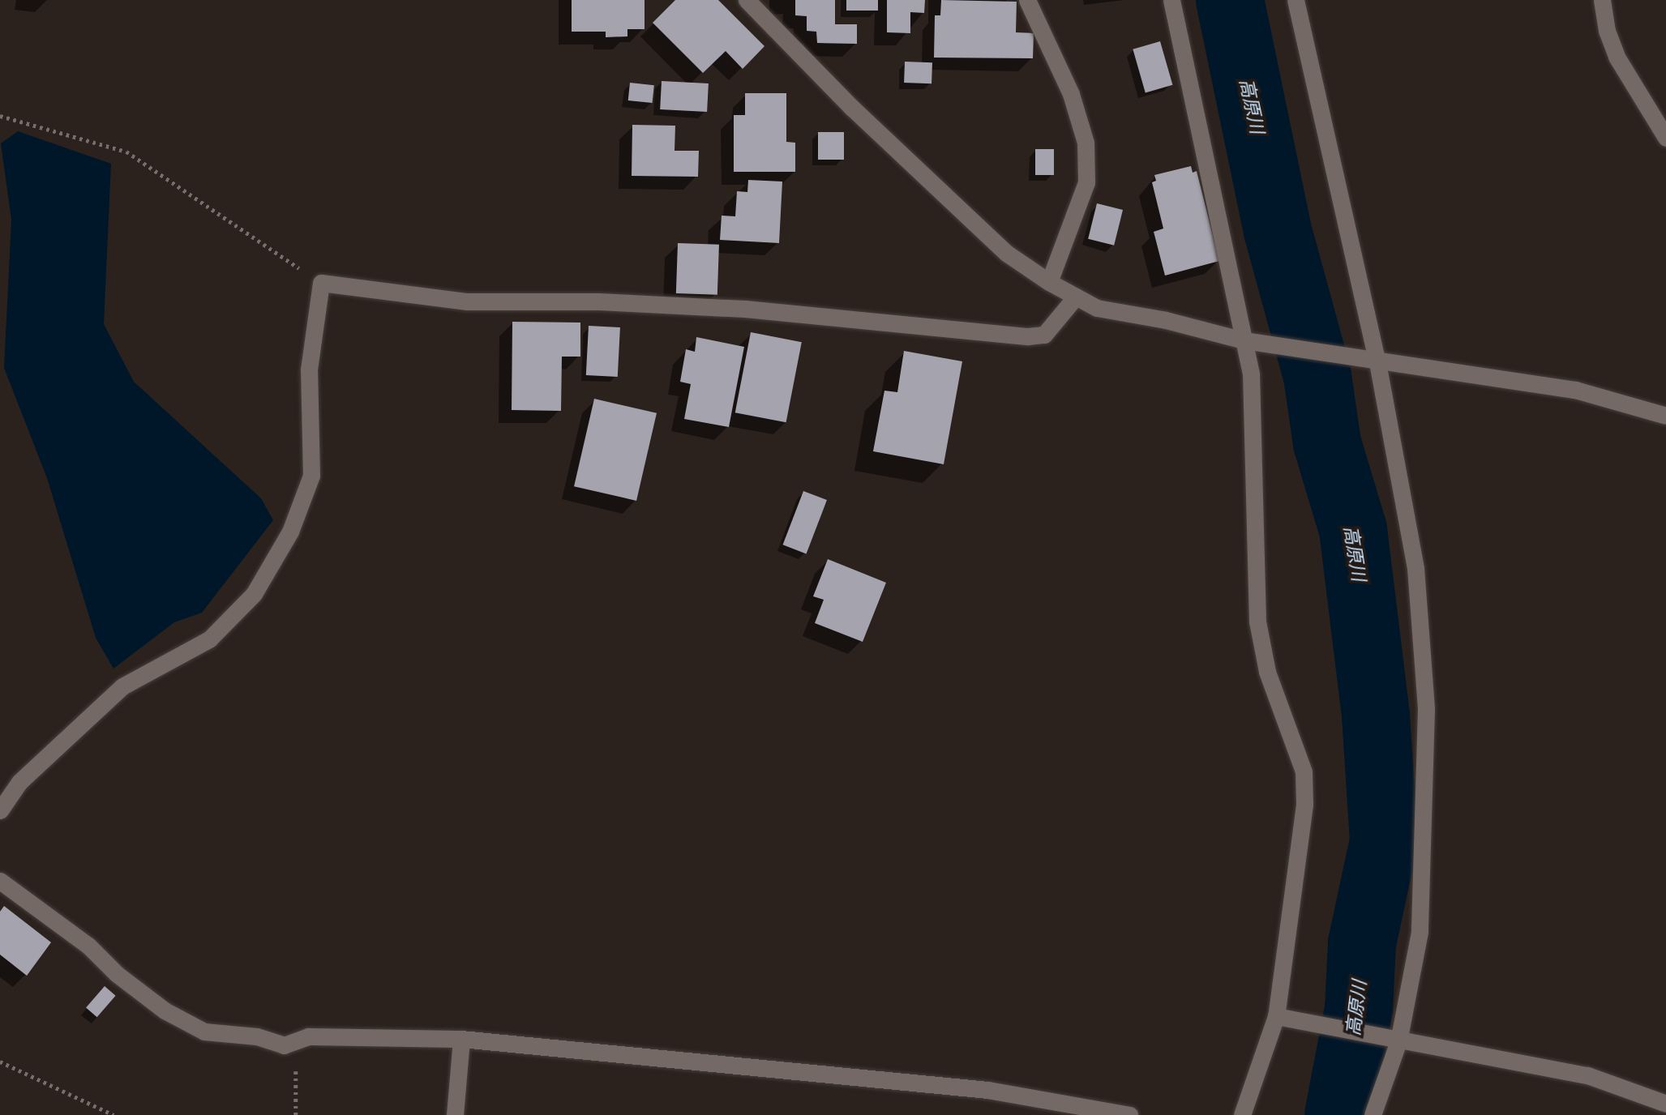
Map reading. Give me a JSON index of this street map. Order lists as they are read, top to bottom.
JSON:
{
  "water": ["高原川"]
}
